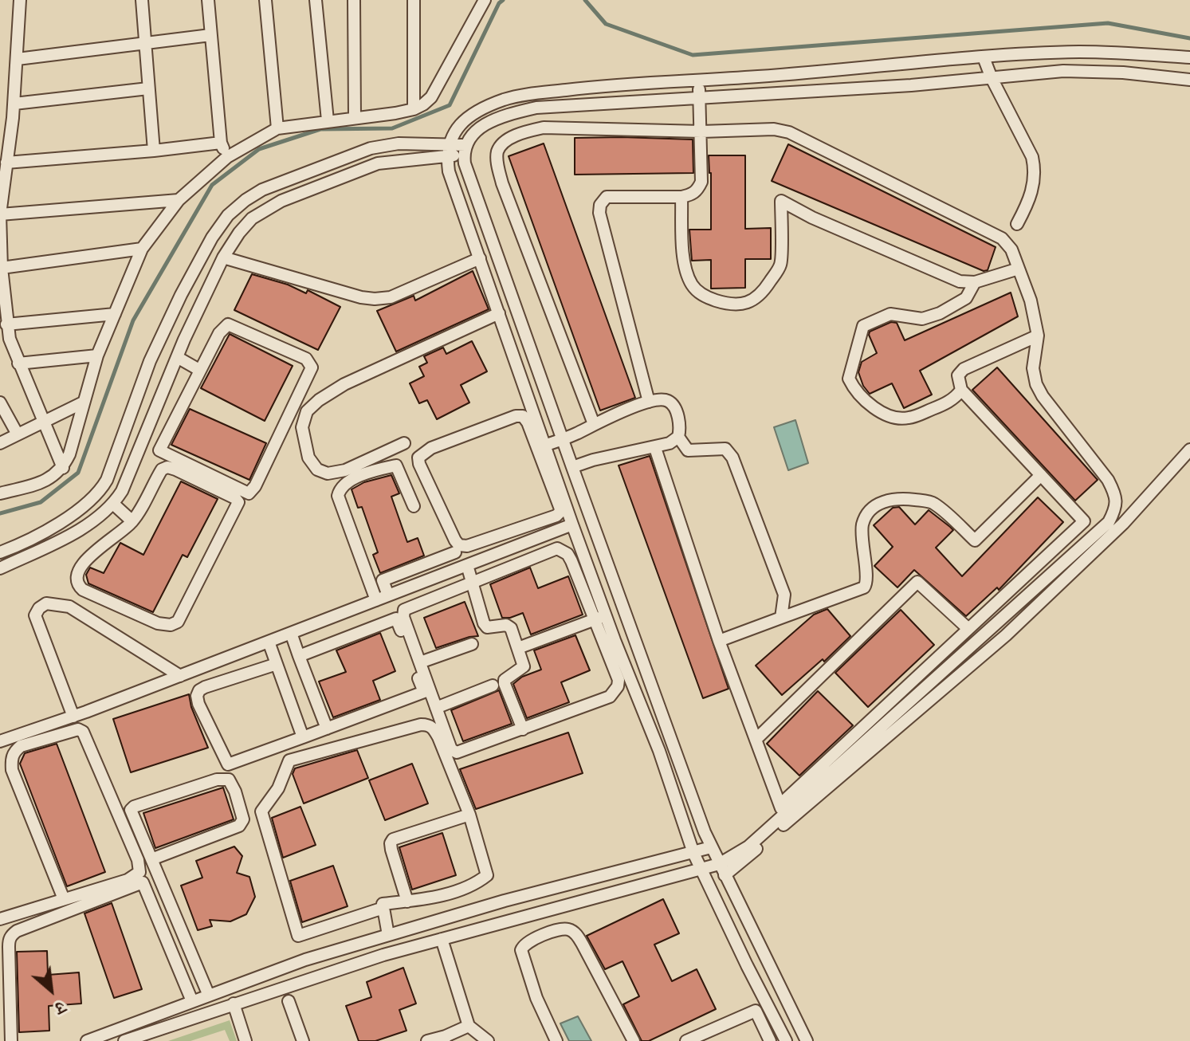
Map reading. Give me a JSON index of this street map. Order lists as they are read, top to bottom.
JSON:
{
  "north": "bottom right"
}
